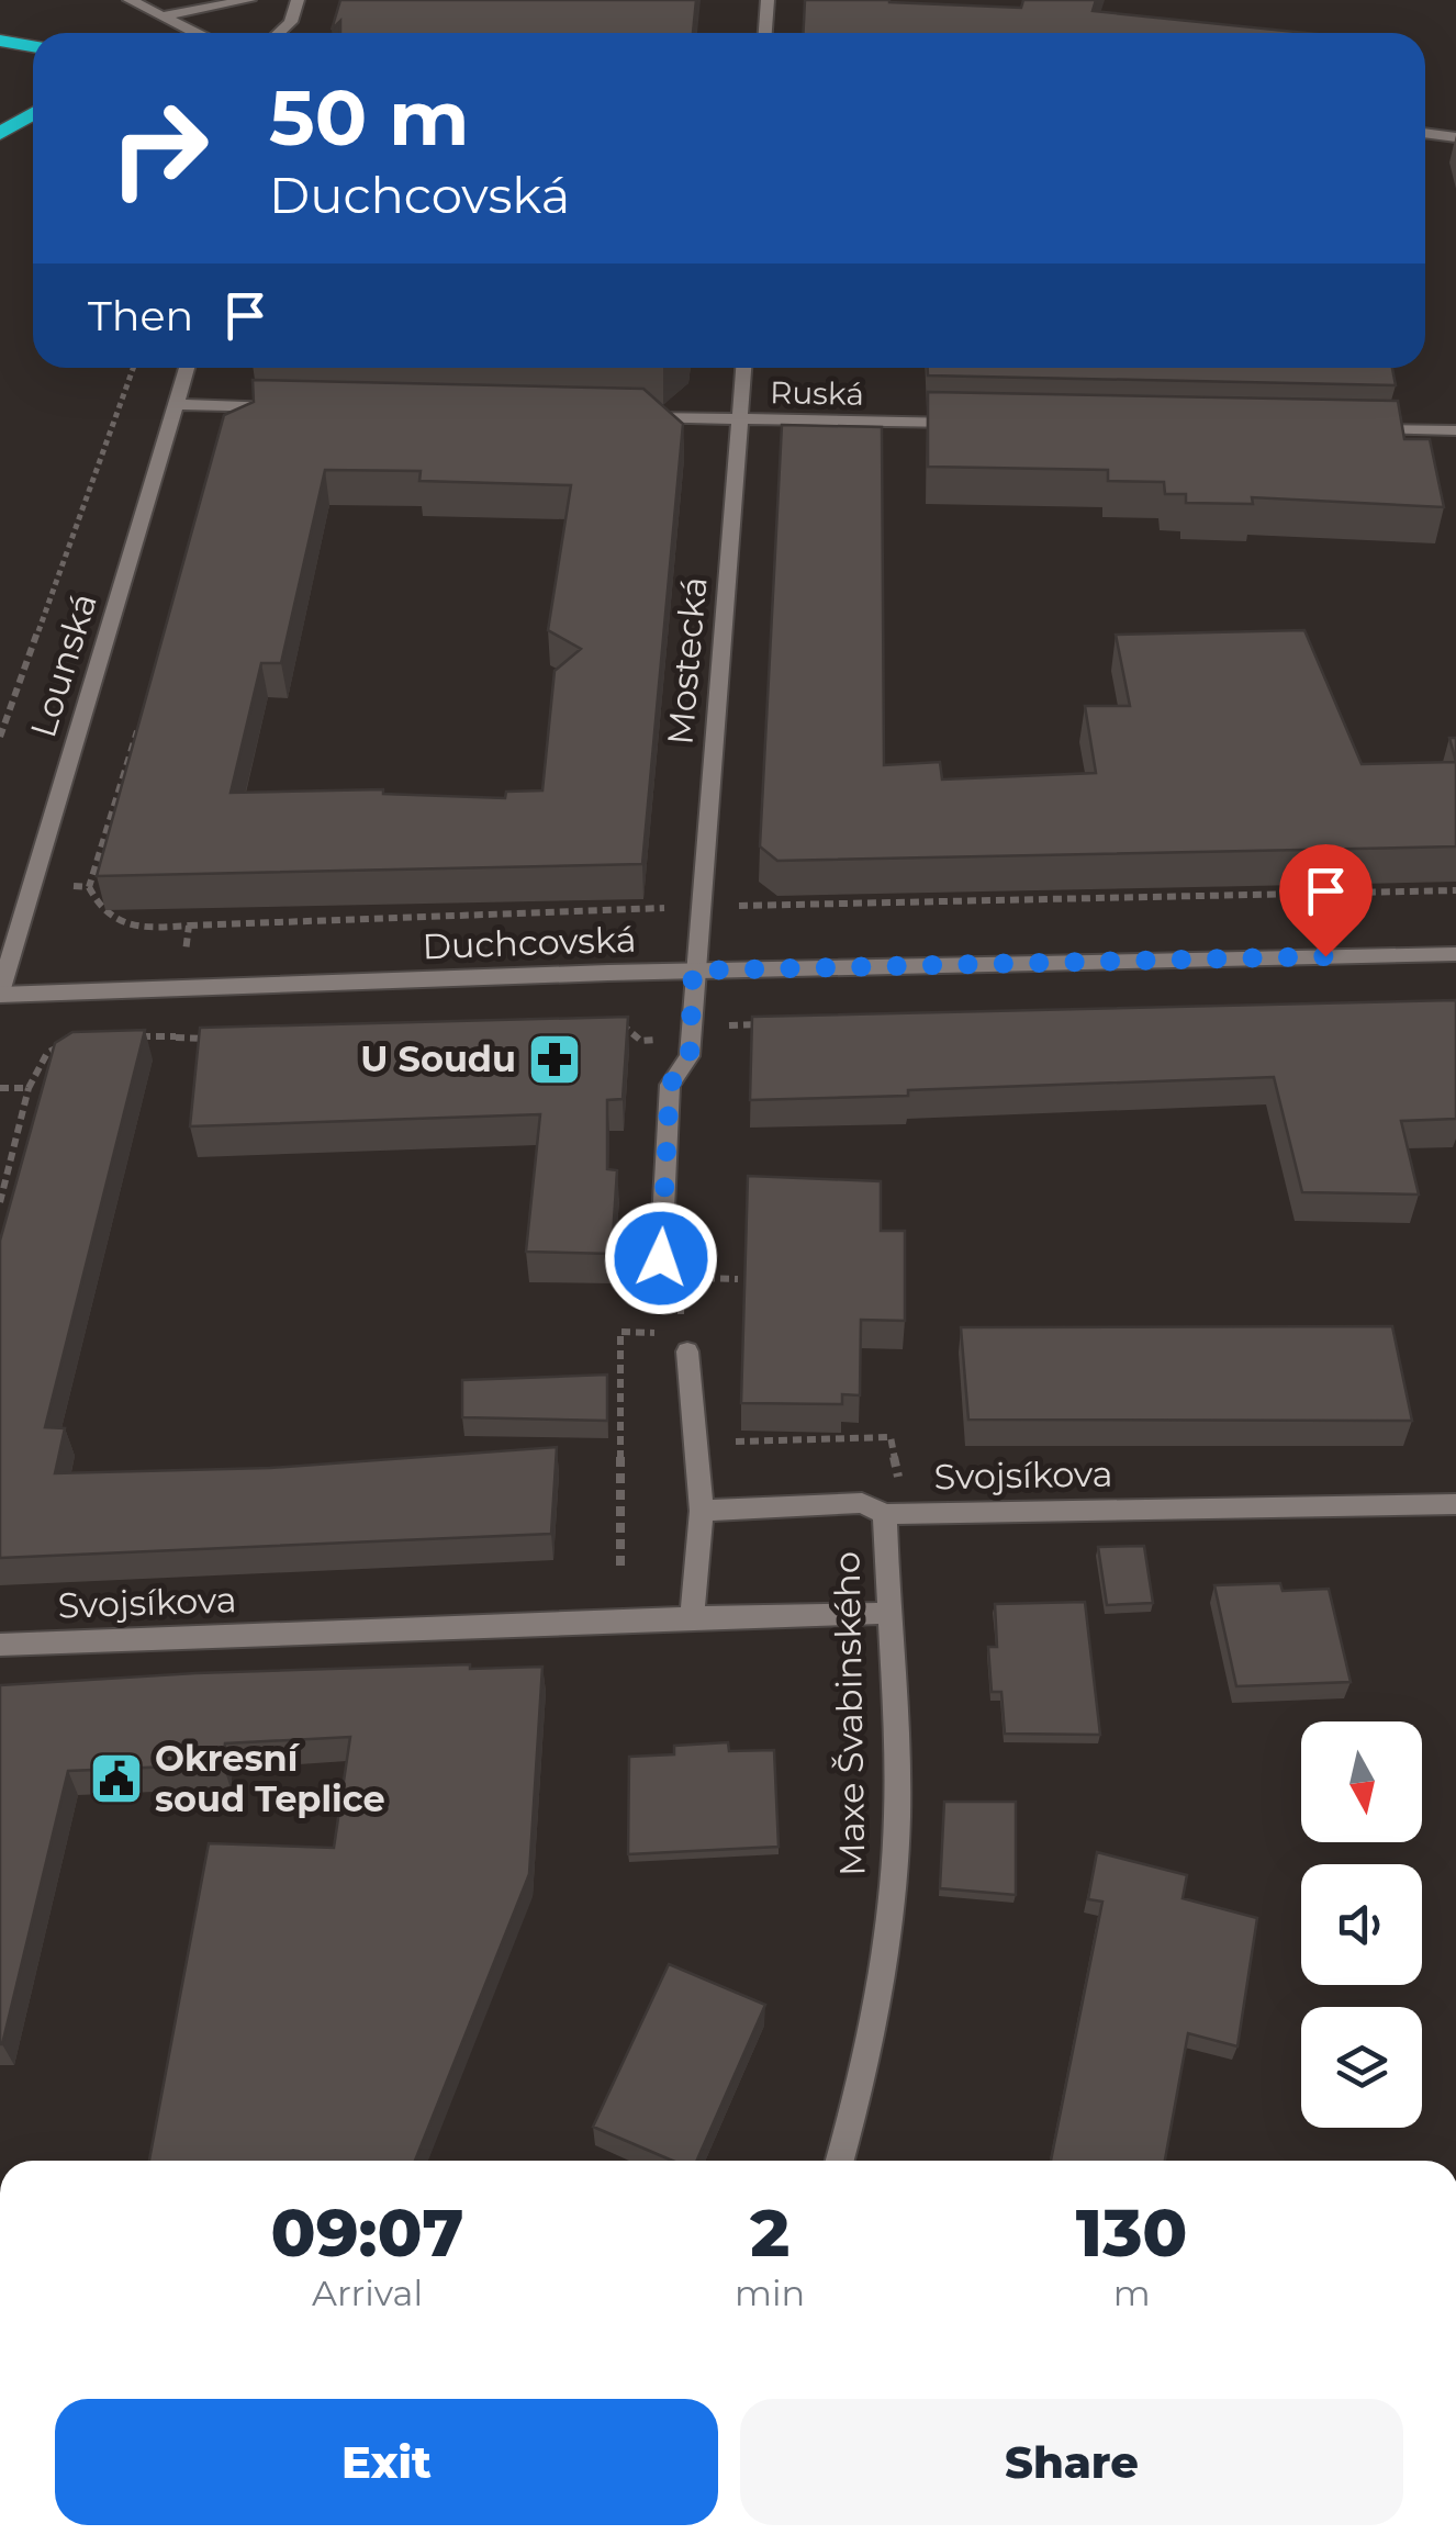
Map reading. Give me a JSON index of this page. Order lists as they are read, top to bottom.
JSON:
{
  "streets": {
    "street": [
      "Ruská",
      "Mostecká",
      "Lounská",
      "Duchcovská",
      "Svojsíkova",
      "Maxe Švabinského"
    ]
  },
  "crossings": [
    ["Ruská", "Mostecká"],
    ["Mostecká", "Duchcovská"],
    ["Lounská", "Duchcovská"],
    ["Svojsíkova", "Maxe Švabinského"]
  ],
  "places": {
    "pharmacy": ["U Soudu"],
    "public building": ["Okresní soud Teplice"]
  },
  "north": "bottom",
  "page": {
    "turn": ["50 m", "Duchcovská"],
    "then": "Then",
    "eta": [
      "09:07",
      "Arrival",
      "2",
      "min",
      "130",
      "m"
    ],
    "buttons": ["Exit", "Share"]
  }
}
